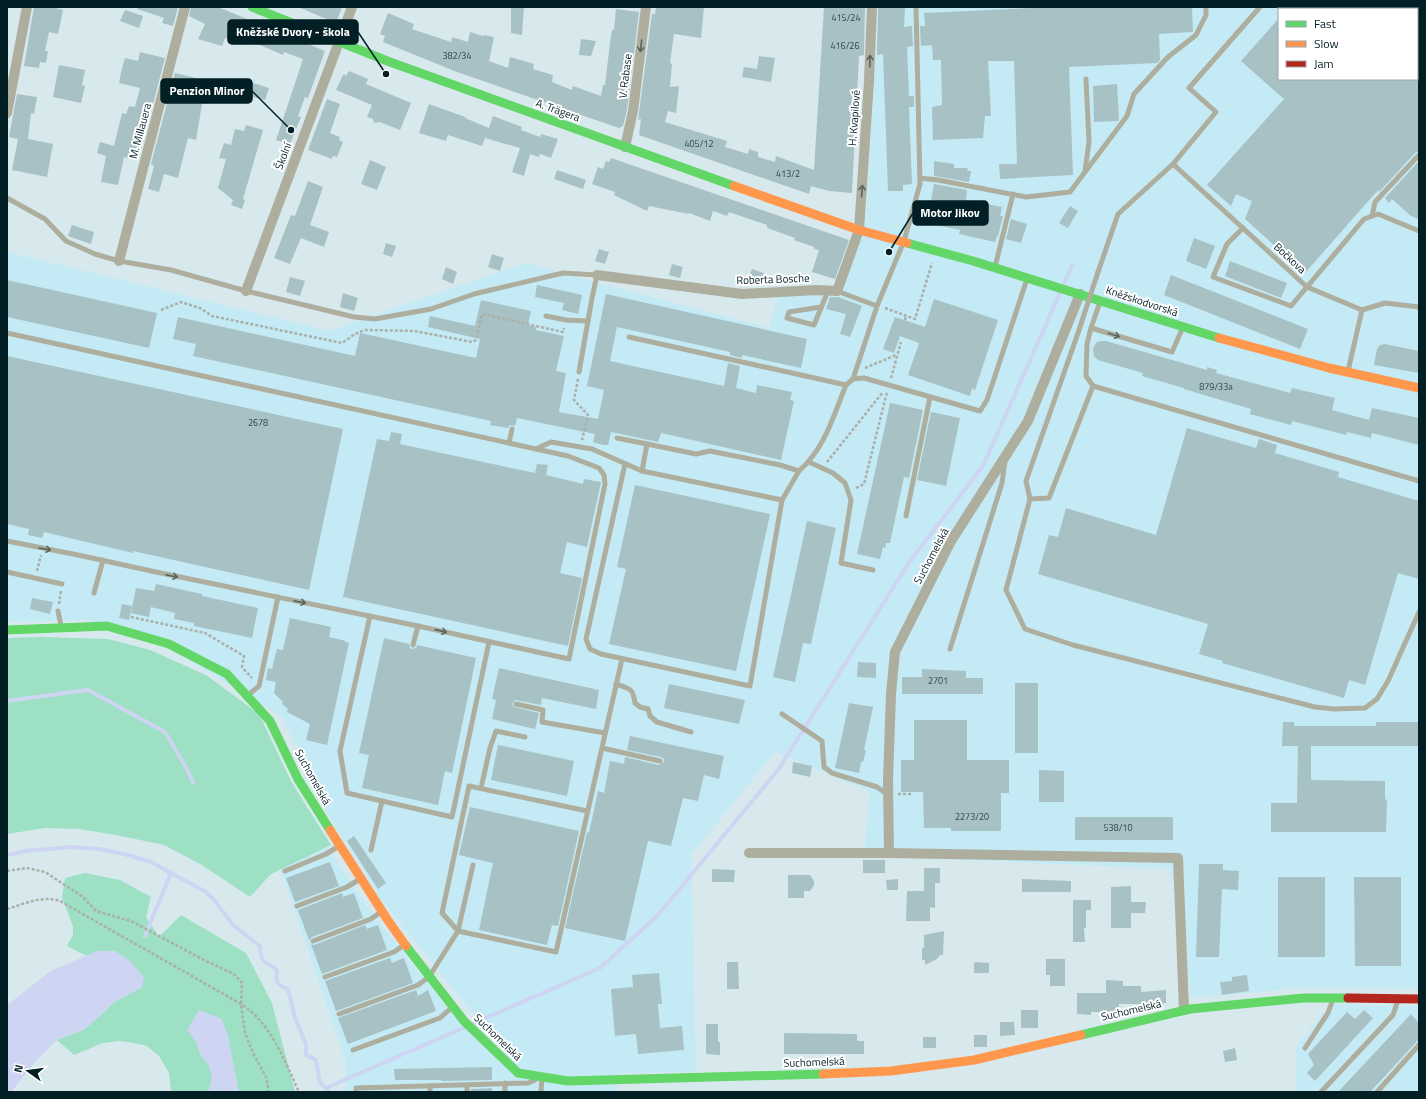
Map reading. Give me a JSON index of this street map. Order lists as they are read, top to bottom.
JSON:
{
  "streets": {
    "street": [
      "V. Rabase",
      "A. Trägera",
      "H. Kvapilové",
      "M. Millauera",
      "Školní",
      "Roberta Bosche",
      "Kněžskodvorská",
      "Suchomelská"
    ],
    "lane": ["Bočkova"]
  },
  "crossings": [
    ["V. Rabase", "A. Trägera"],
    ["A. Trägera", "H. Kvapilové"],
    ["A. Trägera", "Školní"],
    ["A. Trägera", "Kněžskodvorská"],
    ["H. Kvapilové", "Kněžskodvorská"],
    ["Kněžskodvorská", "Suchomelská"]
  ],
  "one_way": ["V. Rabase", "H. Kvapilové"],
  "places": ["Kněžské Dvory - škola", "Penzion Minor", "Motor Jikov"],
  "house_numbers": [
    "415/24",
    "416/26",
    "382/34",
    "405/12",
    "413/2",
    "879/33a",
    "2678",
    "2701",
    "2273/20",
    "538/10"
  ],
  "legend": ["Fast", "Slow", "Jam"],
  "north": "left"
}
